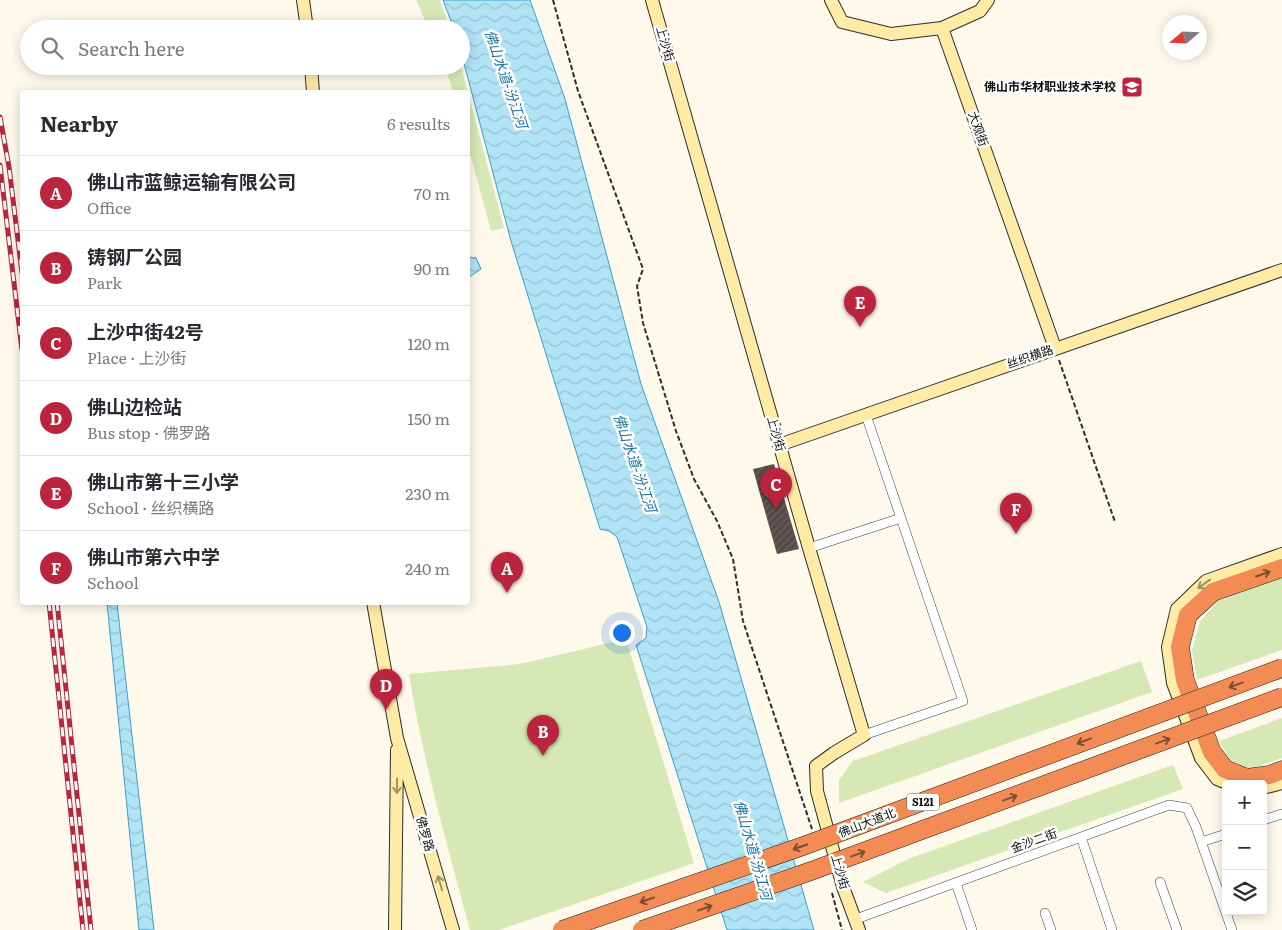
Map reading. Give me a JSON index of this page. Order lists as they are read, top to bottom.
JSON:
{
  "streets": {
    "highway": ["S121", "佛山大道北"],
    "street": [
      "上沙街",
      "大观街",
      "丝织横路",
      "佛罗路",
      "金沙二街"
    ]
  },
  "crossings": [
    ["上沙街", "丝织横路"],
    ["上沙街", "金沙二街"],
    ["大观街", "丝织横路"]
  ],
  "water": ["佛山水道-汾江河"],
  "places": {
    "school or university": ["佛山市华材职业技术学校"]
  },
  "north": "left",
  "page": {
    "search": "Search here",
    "heading": ["Nearby", "6 results"],
    "list": [
      {
        "mark": "A",
        "name": "佛山市蓝鲸运输有限公司",
        "note": "Office",
        "value": "70 m"
      },
      {
        "mark": "B",
        "name": "铸钢厂公园",
        "note": "Park",
        "value": "90 m"
      },
      {
        "mark": "C",
        "name": "上沙中街42号",
        "note": "Place · 上沙街",
        "value": "120 m"
      },
      {
        "mark": "D",
        "name": "佛山边检站",
        "note": "Bus stop · 佛罗路",
        "value": "150 m"
      },
      {
        "mark": "E",
        "name": "佛山市第十三小学",
        "note": "School · 丝织横路",
        "value": "230 m"
      },
      {
        "mark": "F",
        "name": "佛山市第六中学",
        "note": "School",
        "value": "240 m"
      }
    ],
    "pins": [
      "E",
      "C",
      "F",
      "A",
      "D",
      "B"
    ],
    "map_buttons": ["+", "−"]
  }
}
